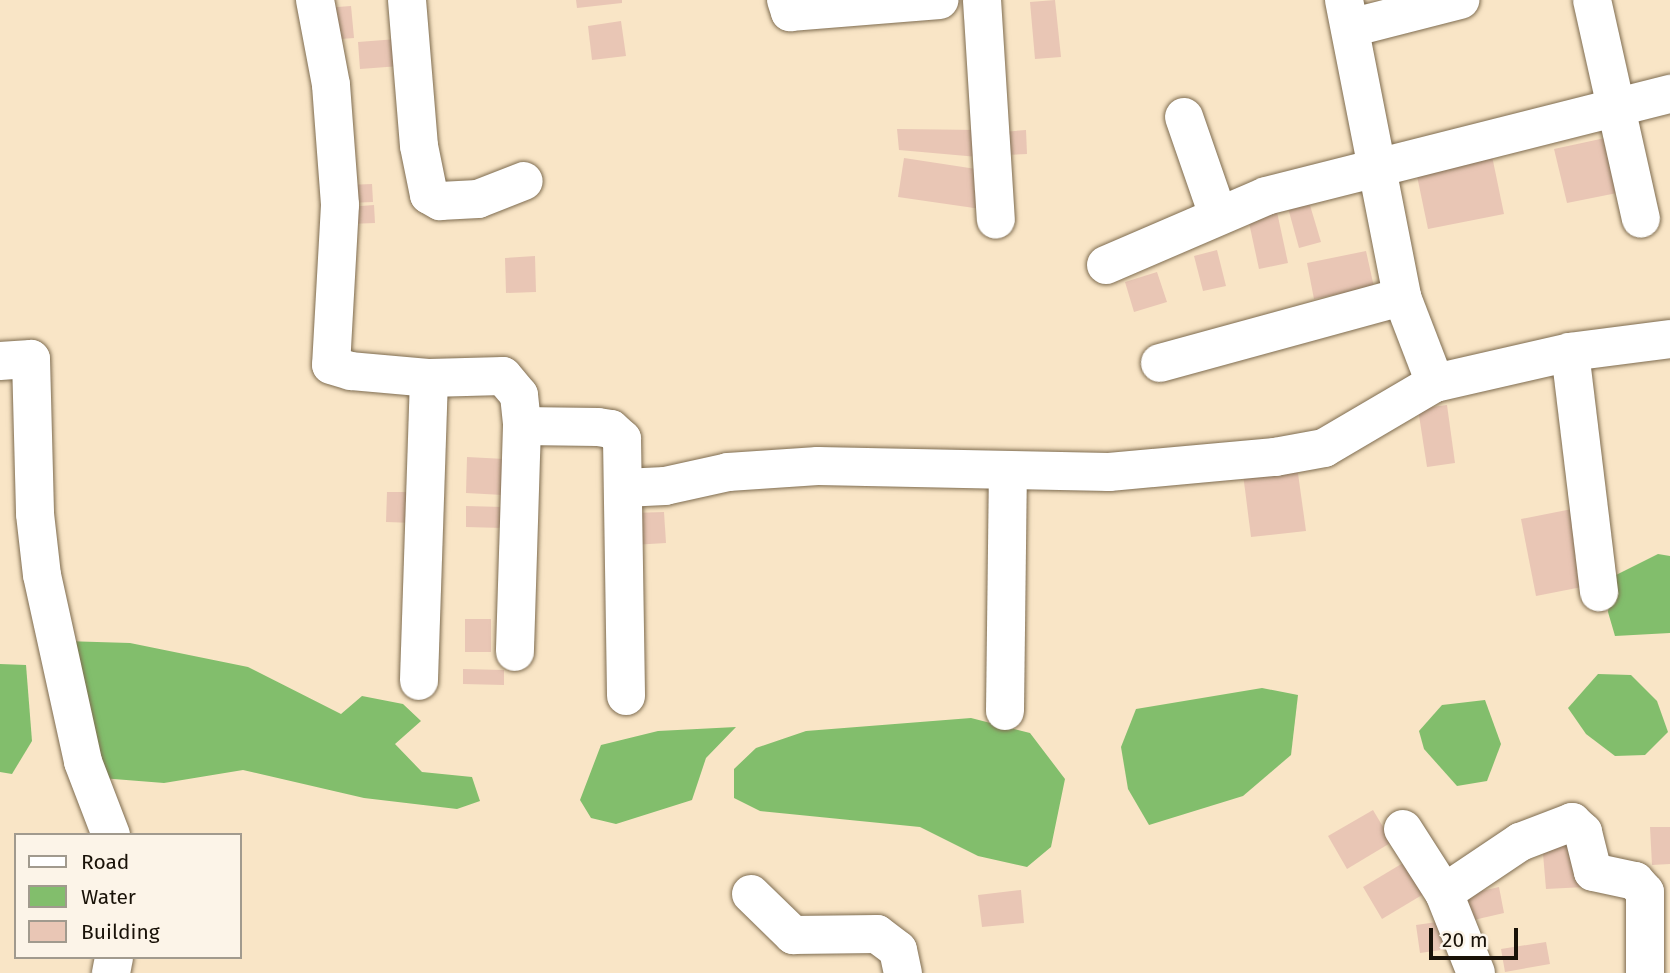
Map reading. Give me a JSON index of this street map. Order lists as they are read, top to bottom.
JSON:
{
  "legend": ["Road", "Water", "Building"],
  "scale_bar": "20 m"
}
